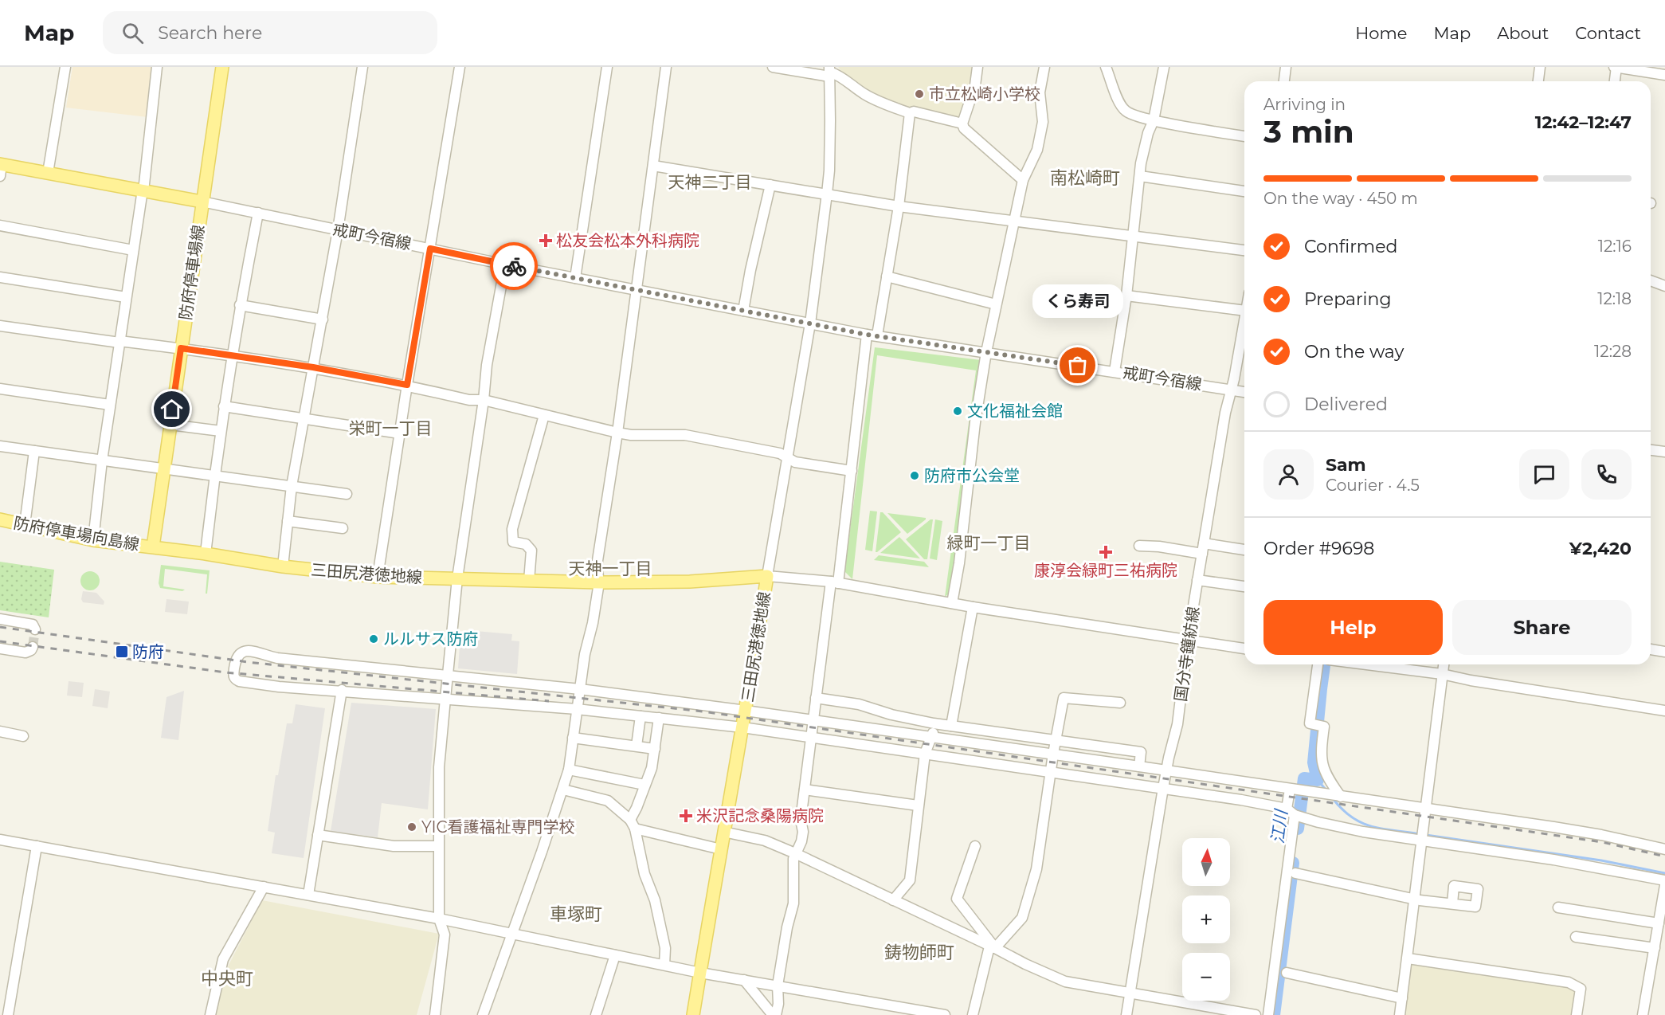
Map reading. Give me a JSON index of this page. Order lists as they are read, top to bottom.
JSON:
{
  "streets": {
    "main road": ["防府停車場線", "防府停車場向島線", "三田尻港徳地線"],
    "street": ["戒町今宿線", "国分寺鐘紡線"]
  },
  "crossings": [
    ["戒町今宿線", "防府停車場線"],
    ["戒町今宿線", "国分寺鐘紡線"],
    ["防府停車場線", "防府停車場向島線"],
    ["防府停車場線", "三田尻港徳地線"],
    ["防府停車場向島線", "三田尻港徳地線"]
  ],
  "districts": [
    "南松崎町",
    "天神二丁目",
    "栄町一丁目",
    "緑町一丁目",
    "天神一丁目",
    "車塚町",
    "鋳物師町",
    "中央町"
  ],
  "water": ["江川"],
  "places": {
    "other": [
      "市立松崎小学校",
      "くら寿司",
      "文化福祉会館",
      "防府市公会堂",
      "ルルサス防府",
      "YIC看護福祉専門学校"
    ],
    "health": ["松友会松本外科病院", "康淳会緑町三祐病院", "米沢記念桑陽病院"],
    "transit": ["防府"]
  },
  "north": "top",
  "page": {
    "header": "Map",
    "search": "Search here",
    "nav": [
      "Home",
      "Map",
      "About",
      "Contact"
    ],
    "heading": ["3 min", "Arriving in", "12:42–12:47"],
    "panel": [
      "Sam",
      "Courier · 4.5",
      "Order #9698",
      "¥2,420"
    ],
    "bar": "On the way · 450 m",
    "list": [
      ["Confirmed", "12:16"],
      ["Preparing", "12:18"],
      ["On the way", "12:28"],
      "Delivered"
    ],
    "bubble": "くら寿司",
    "buttons": ["Help", "Share"],
    "map_buttons": ["+", "−"]
  }
}
